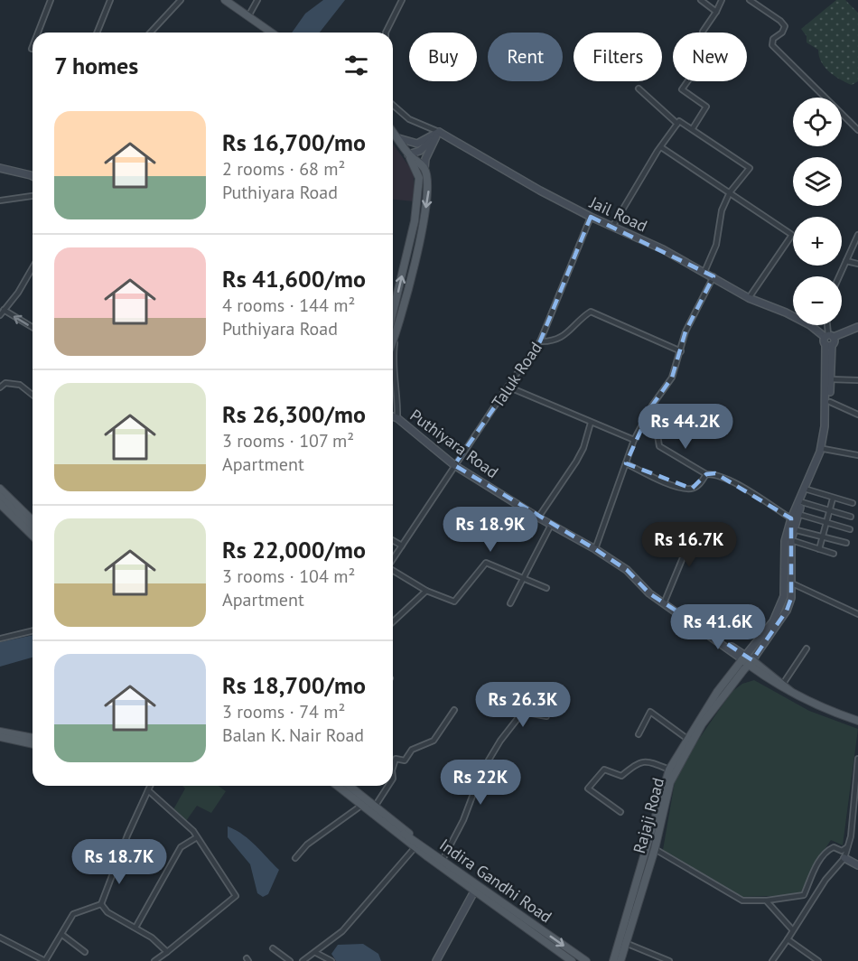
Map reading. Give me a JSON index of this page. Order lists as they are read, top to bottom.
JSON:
{
  "streets": {
    "main road": [
      "Jail Road",
      "Puthiyara Road",
      "Rajaji Road",
      "Indira Gandhi Road"
    ],
    "street": ["Taluk Road"]
  },
  "crossings": [
    ["Jail Road", "Taluk Road"],
    ["Taluk Road", "Puthiyara Road"],
    ["Puthiyara Road", "Rajaji Road"]
  ],
  "page": {
    "chip": [
      "Buy",
      "Rent",
      "Filters",
      "New"
    ],
    "heading": "7 homes",
    "map_buttons": ["+", "−"],
    "list": [
      {
        "name": "Rs 16,700/mo",
        "note": "2 rooms · 68 m² · Puthiyara Road"
      },
      {
        "name": "Rs 41,600/mo",
        "note": "4 rooms · 144 m² · Puthiyara Road"
      },
      {
        "name": "Rs 26,300/mo",
        "note": "3 rooms · 107 m² · Apartment"
      },
      {
        "name": "Rs 22,000/mo",
        "note": "3 rooms · 104 m² · Apartment"
      },
      {
        "name": "Rs 18,700/mo",
        "note": "3 rooms · 74 m² · Balan K. Nair Road"
      }
    ],
    "price": [
      "Rs 44.2K",
      "Rs 18.9K",
      "Rs 16.7K",
      "Rs 41.6K",
      "Rs 26.3K",
      "Rs 22K",
      "Rs 18.7K"
    ]
  }
}
